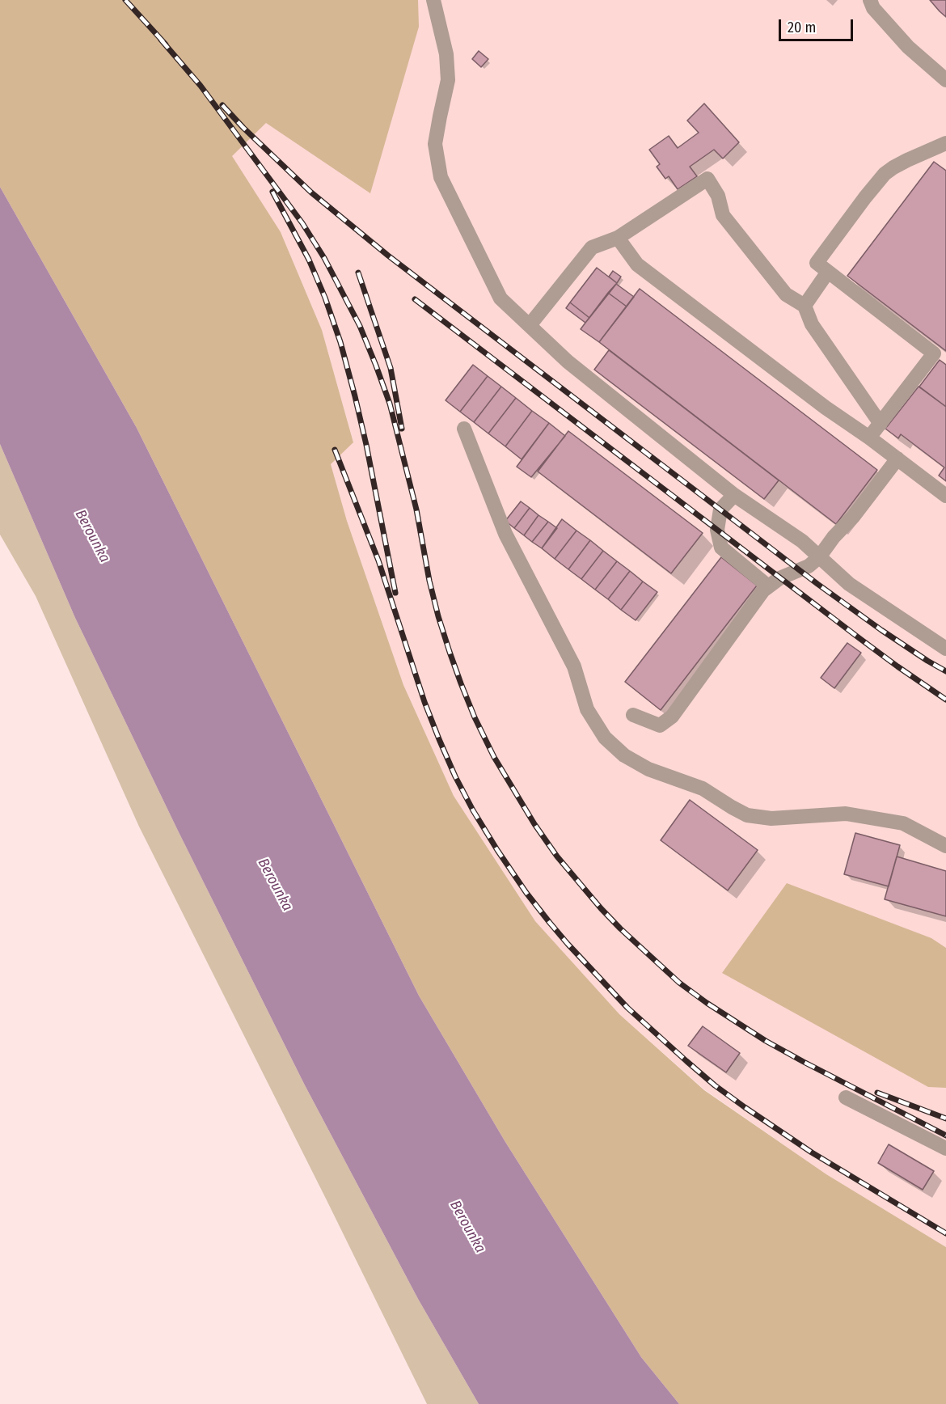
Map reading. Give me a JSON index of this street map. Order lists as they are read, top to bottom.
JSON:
{
  "water": ["Berounka"],
  "scale_bar": "20 m"
}
